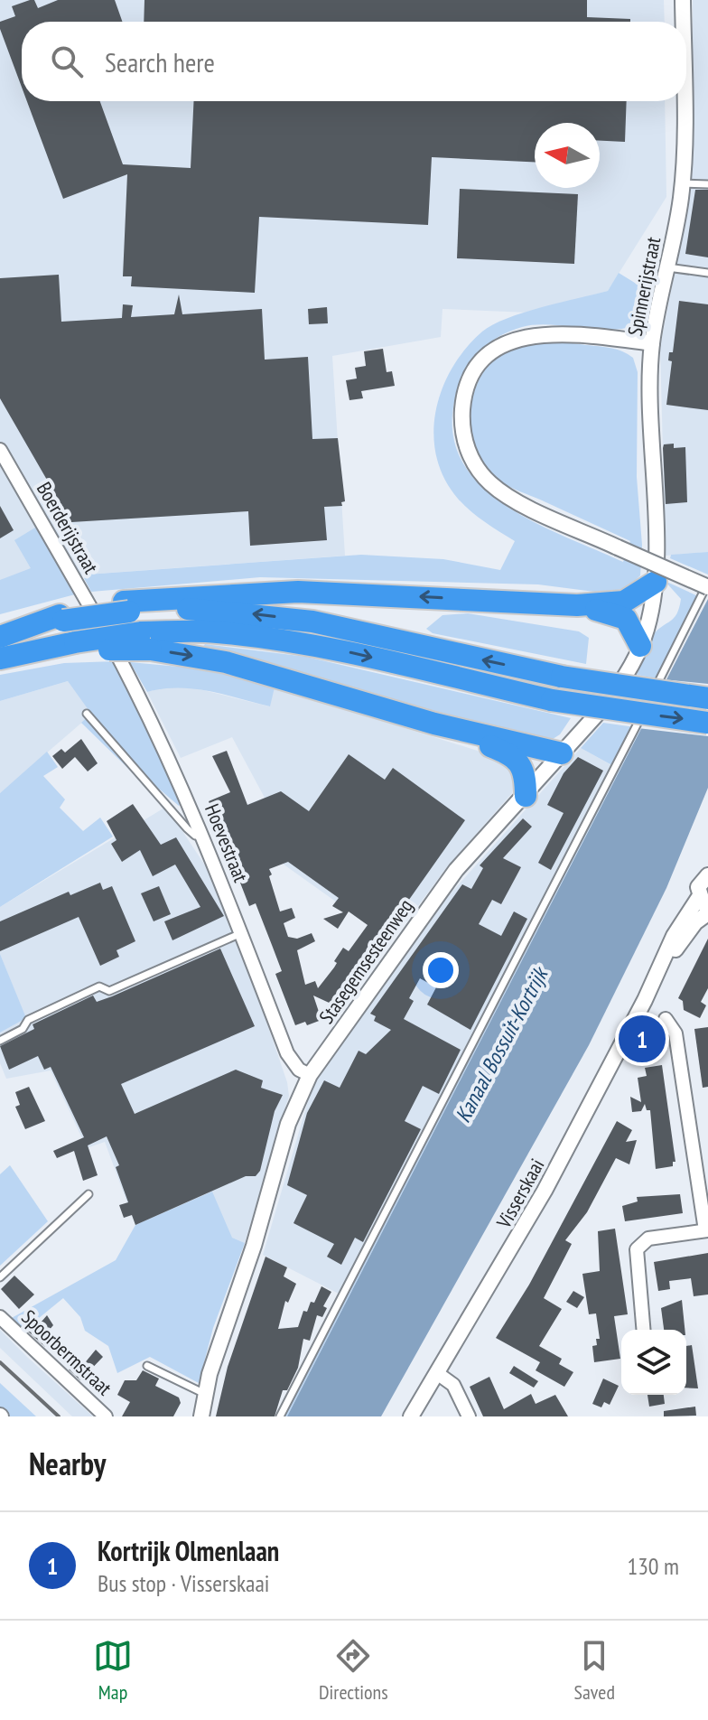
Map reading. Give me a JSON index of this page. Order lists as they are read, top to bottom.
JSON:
{
  "streets": {
    "street": [
      "Spinnerijstraat",
      "Boerderijstraat",
      "Hoevestraat",
      "Stasegemsesteenweg",
      "Visserskaai",
      "Spoorbermstraat"
    ]
  },
  "crossings": [
    ["Spinnerijstraat", "Stasegemsesteenweg"],
    ["Boerderijstraat", "Hoevestraat"],
    ["Hoevestraat", "Stasegemsesteenweg"]
  ],
  "water": ["Kanaal Bossuit-Kortrijk"],
  "north": "left",
  "page": {
    "search": "Search here",
    "pins": "1",
    "heading": "Nearby",
    "list": [
      {
        "mark": "1",
        "name": "Kortrijk Olmenlaan",
        "note": "Bus stop · Visserskaai",
        "value": "130 m"
      }
    ],
    "nav": ["Map", "Directions", "Saved"]
  }
}
